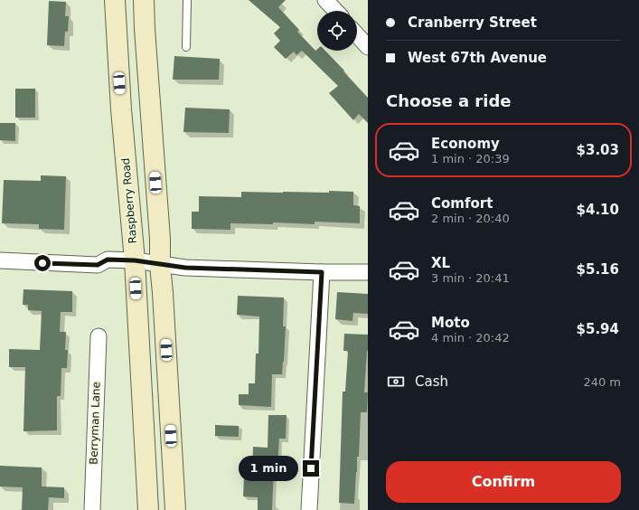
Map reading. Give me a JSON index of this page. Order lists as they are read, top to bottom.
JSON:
{
  "streets": {
    "main road": ["Raspberry Road"],
    "street": ["Berryman Lane"]
  },
  "page": {
    "banner": ["Cranberry Street", "West 67th Avenue"],
    "heading": "Choose a ride",
    "list": [
      {
        "name": "Economy",
        "note": "1 min · 20:39",
        "value": "$3.03"
      },
      {
        "name": "Comfort",
        "note": "2 min · 20:40",
        "value": "$4.10"
      },
      {
        "name": "XL",
        "note": "3 min · 20:41",
        "value": "$5.16"
      },
      {
        "name": "Moto",
        "note": "4 min · 20:42",
        "value": "$5.94"
      }
    ],
    "pay": ["Cash", "240 m"],
    "buttons": "Confirm",
    "bubble": "1 min"
  }
}
